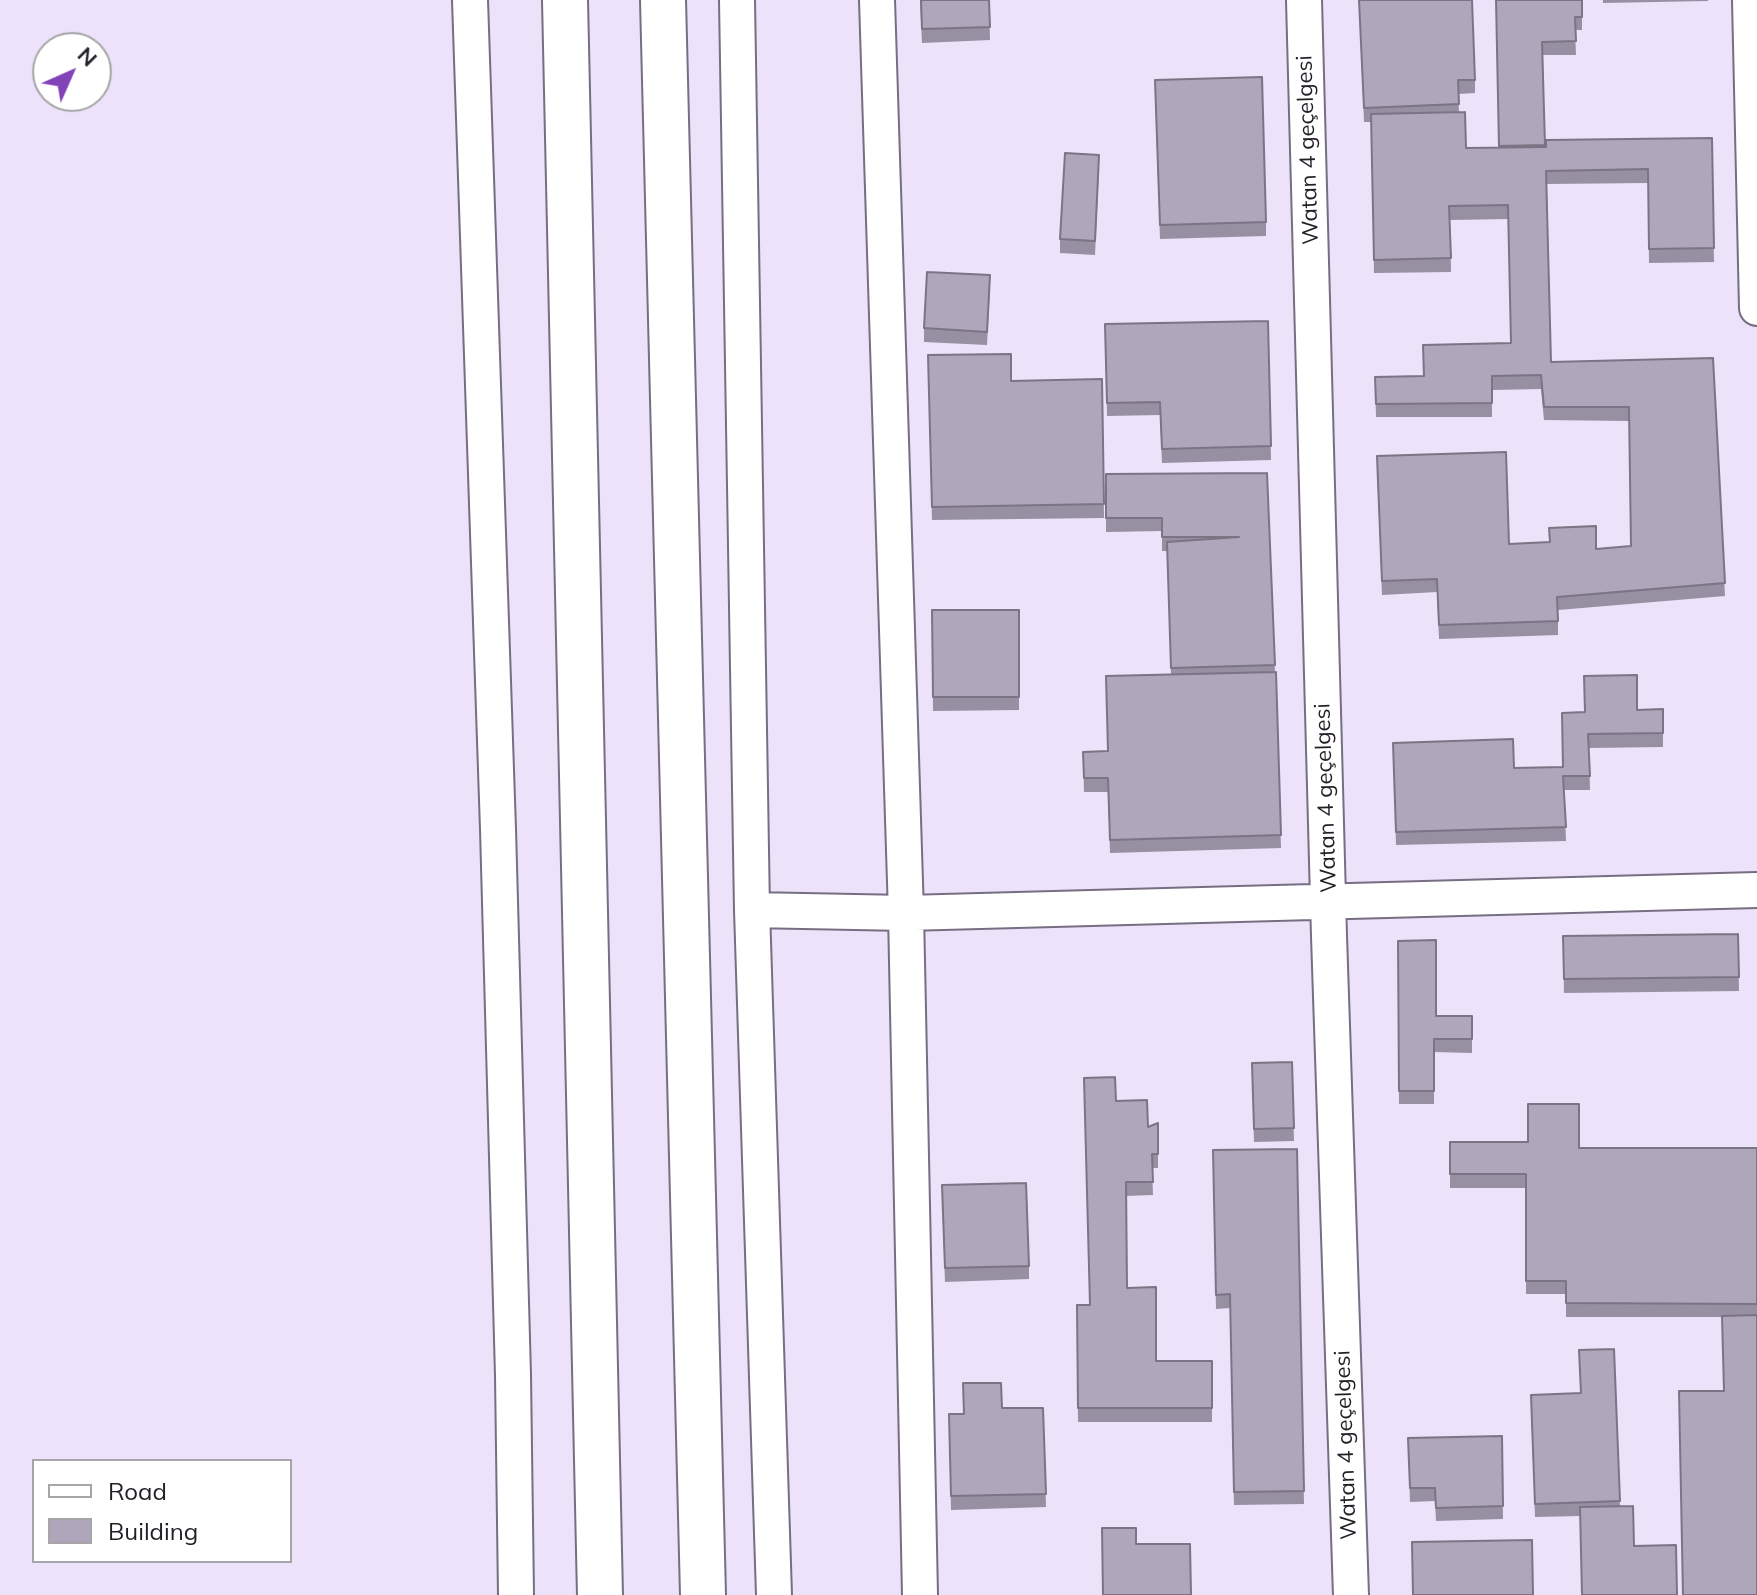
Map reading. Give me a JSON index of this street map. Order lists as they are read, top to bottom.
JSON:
{
  "streets": {
    "street": ["Watan 4 geçelgesi"]
  },
  "legend": ["Road", "Building"],
  "north": "top right"
}
